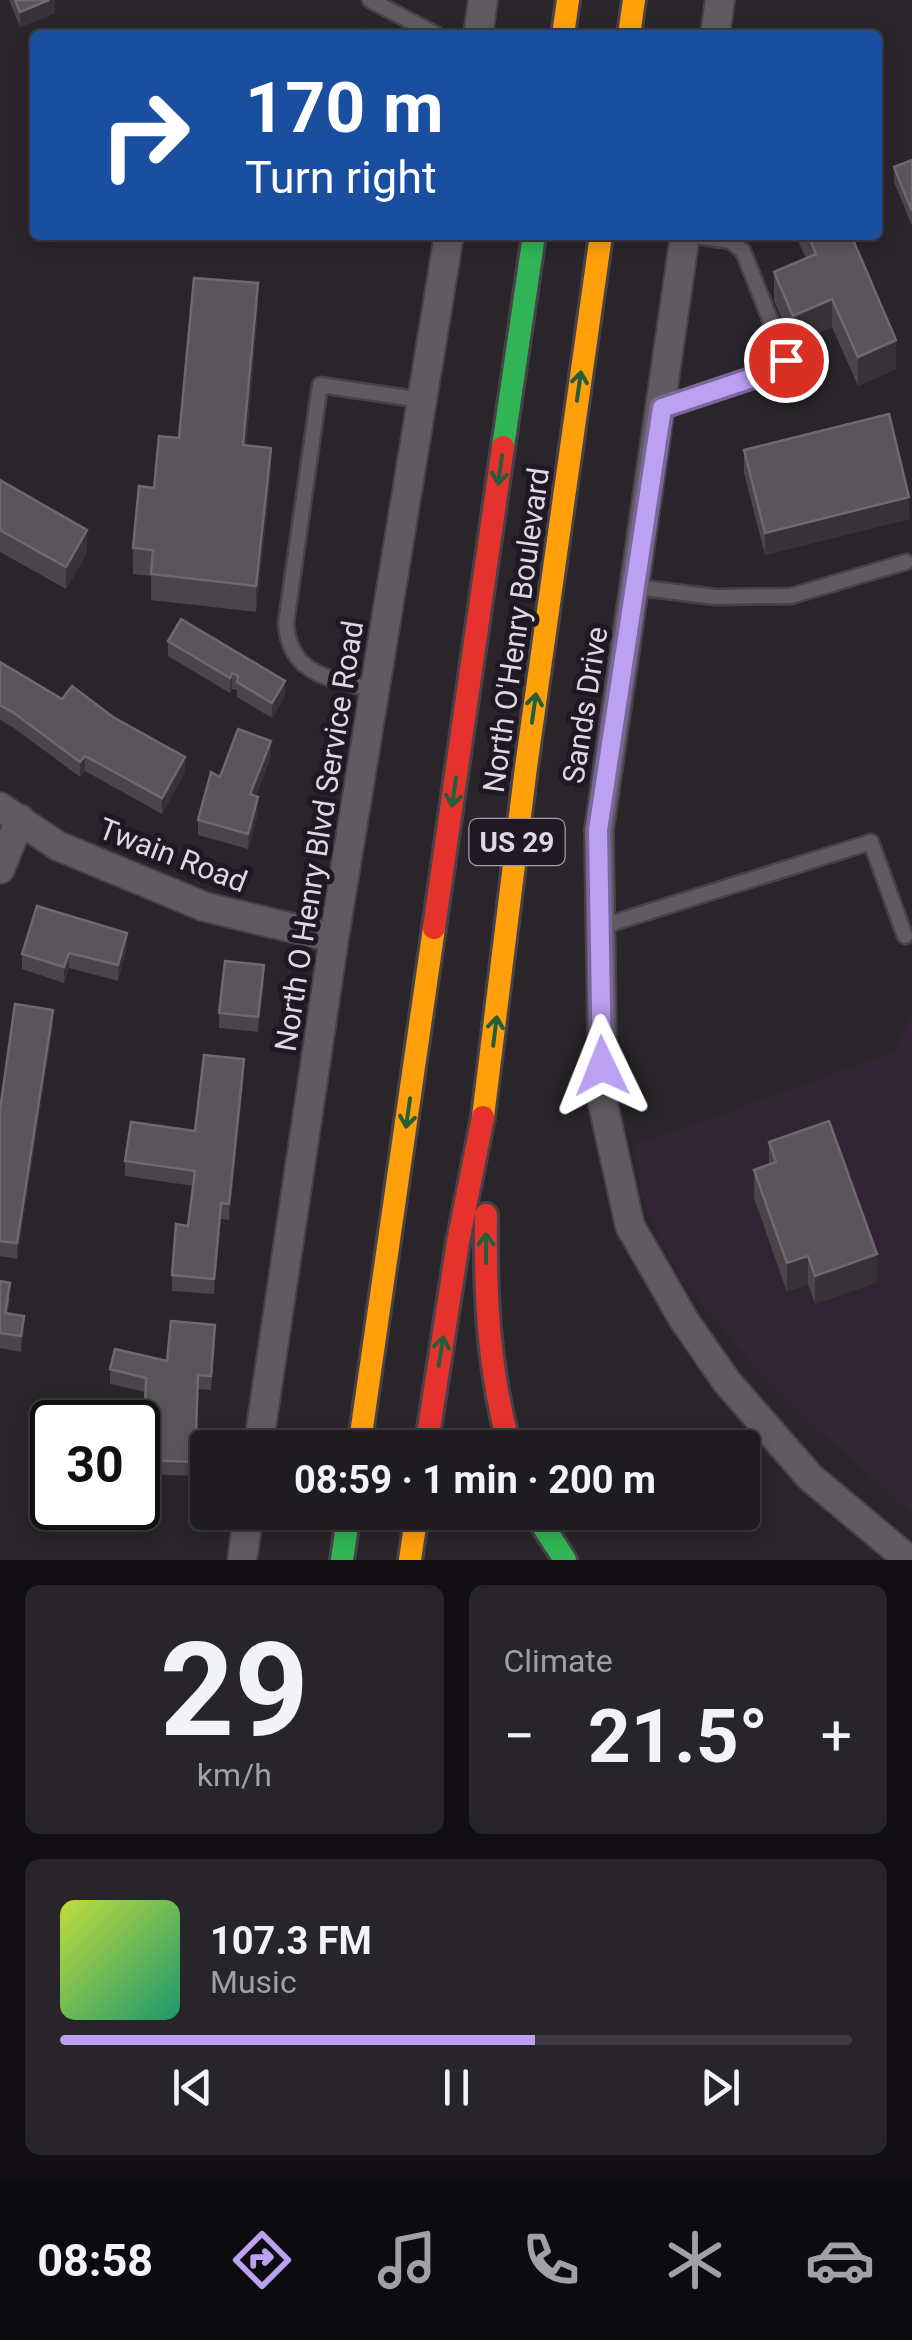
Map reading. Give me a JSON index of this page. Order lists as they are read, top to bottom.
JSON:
{
  "streets": {
    "highway": ["North O'Henry Boulevard", "US 29"],
    "street": ["Sands Drive", "North O Henry Blvd Service Road", "Twain Road"]
  },
  "crossings": [
    ["North O Henry Blvd Service Road", "Twain Road"]
  ],
  "page": {
    "turn": ["170 m", "Turn right"],
    "limit": "30",
    "trip": "08:59 · 1 min · 200 m",
    "tile": [
      ["29", "km/h"],
      "Climate"
    ],
    "heat": ["−", "21.5°", "+"],
    "song": ["107.3 FM", "Music"],
    "tabs": "08:58"
  }
}
